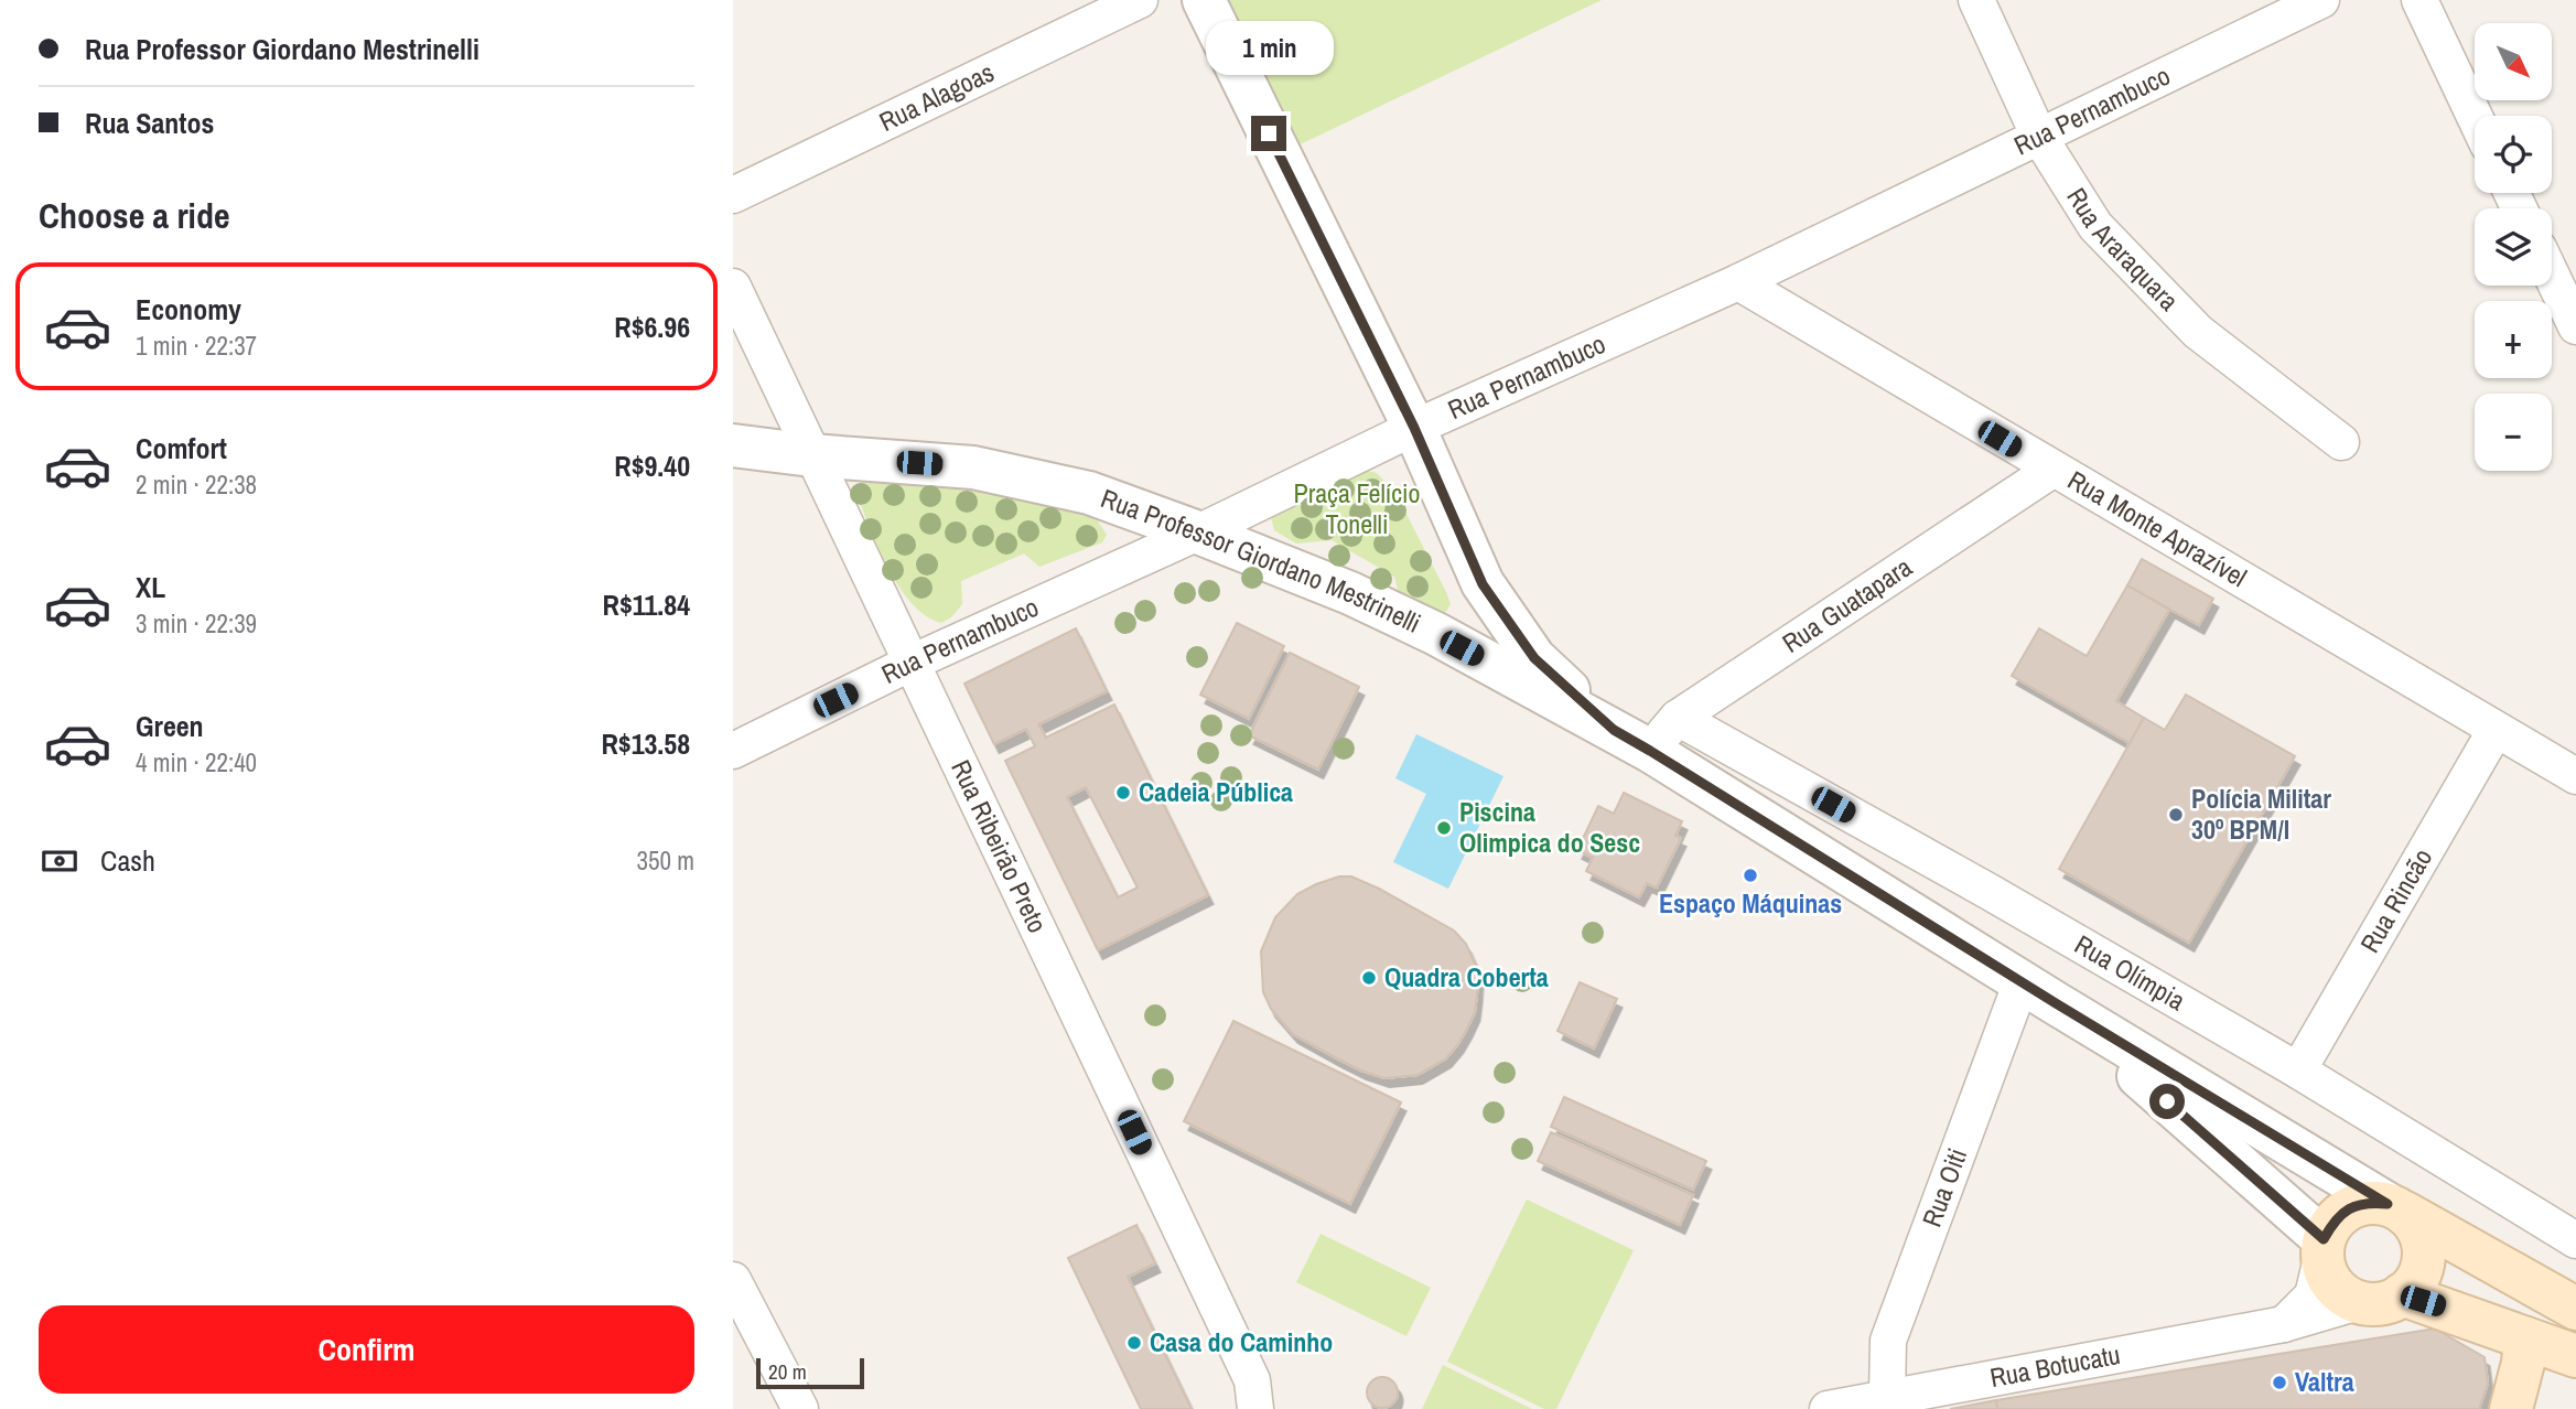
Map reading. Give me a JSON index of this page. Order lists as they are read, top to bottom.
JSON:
{
  "streets": {
    "main road": ["Rua Professor Giordano Mestrinelli"],
    "street": [
      "Rua Alagoas",
      "Rua Pernambuco",
      "Rua Araraquara",
      "Rua Monte Aprazível",
      "Rua Guatapara",
      "Rua Ribeirão Preto",
      "Rua Rincão",
      "Rua Olímpia",
      "Rua Oiti",
      "Rua Botucatu"
    ]
  },
  "crossings": [
    ["Rua Pernambuco", "Rua Araraquara"],
    ["Rua Pernambuco", "Rua Monte Aprazível"],
    ["Rua Pernambuco", "Rua Professor Giordano Mestrinelli"],
    ["Rua Pernambuco", "Rua Ribeirão Preto"],
    ["Rua Monte Aprazível", "Rua Guatapara"],
    ["Rua Monte Aprazível", "Rua Rincão"],
    ["Rua Professor Giordano Mestrinelli", "Rua Guatapara"],
    ["Rua Professor Giordano Mestrinelli", "Rua Ribeirão Preto"],
    ["Rua Professor Giordano Mestrinelli", "Rua Oiti"],
    ["Rua Professor Giordano Mestrinelli", "Rua Botucatu"],
    ["Rua Guatapara", "Rua Olímpia"],
    ["Rua Rincão", "Rua Olímpia"],
    ["Rua Oiti", "Rua Botucatu"]
  ],
  "parks": ["Praça Felício Tonelli"],
  "places": [
    "Cadeia Pública",
    "Polícia Militar 30º BPM/I",
    "Piscina Olimpica do Sesc",
    "Espaço Máquinas",
    "Quadra Coberta",
    "Casa do Caminho",
    "Valtra"
  ],
  "scale_bar": "20 m",
  "north": "bottom right",
  "page": {
    "banner": ["Rua Professor Giordano Mestrinelli", "Rua Santos"],
    "bubble": "1 min",
    "map_buttons": ["+", "−"],
    "heading": "Choose a ride",
    "list": [
      {
        "name": "Economy",
        "note": "1 min · 22:37",
        "value": "R$6.96"
      },
      {
        "name": "Comfort",
        "note": "2 min · 22:38",
        "value": "R$9.40"
      },
      {
        "name": "XL",
        "note": "3 min · 22:39",
        "value": "R$11.84"
      },
      {
        "name": "Green",
        "note": "4 min · 22:40",
        "value": "R$13.58"
      }
    ],
    "pay": ["Cash", "350 m"],
    "buttons": "Confirm",
    "scale": "20 m"
  }
}
